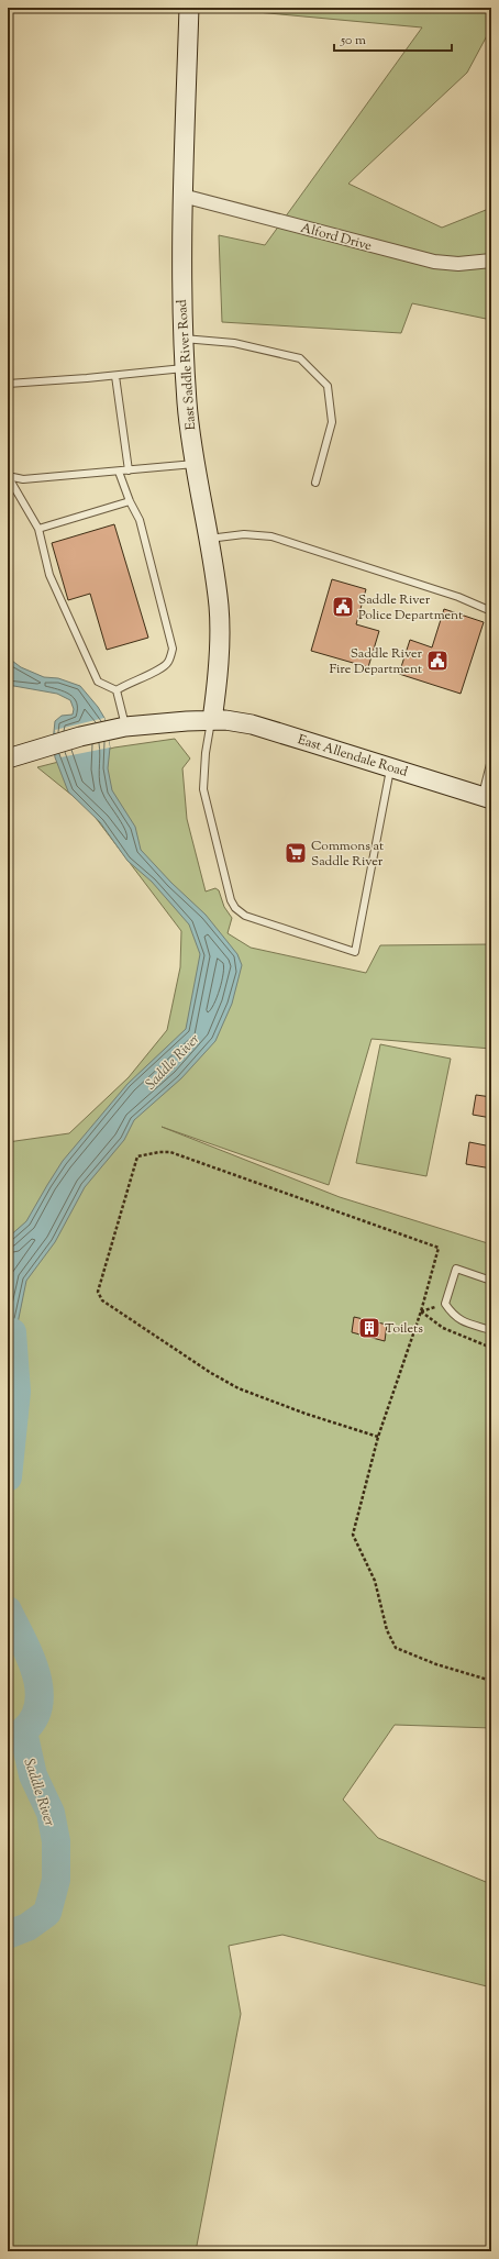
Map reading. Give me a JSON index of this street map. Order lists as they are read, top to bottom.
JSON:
{
  "streets": {
    "main road": ["East Saddle River Road", "East Allendale Road"],
    "street": ["Alford Drive"]
  },
  "crossings": [
    ["Alford Drive", "East Saddle River Road"],
    ["East Saddle River Road", "East Allendale Road"]
  ],
  "water": ["Saddle River"],
  "places": {
    "public building": ["Saddle River Police Department", "Saddle River Fire Department"],
    "supermarket": ["Commons at Saddle River"],
    "building": ["Toilets"]
  },
  "scale_bar": "50 m"
}
